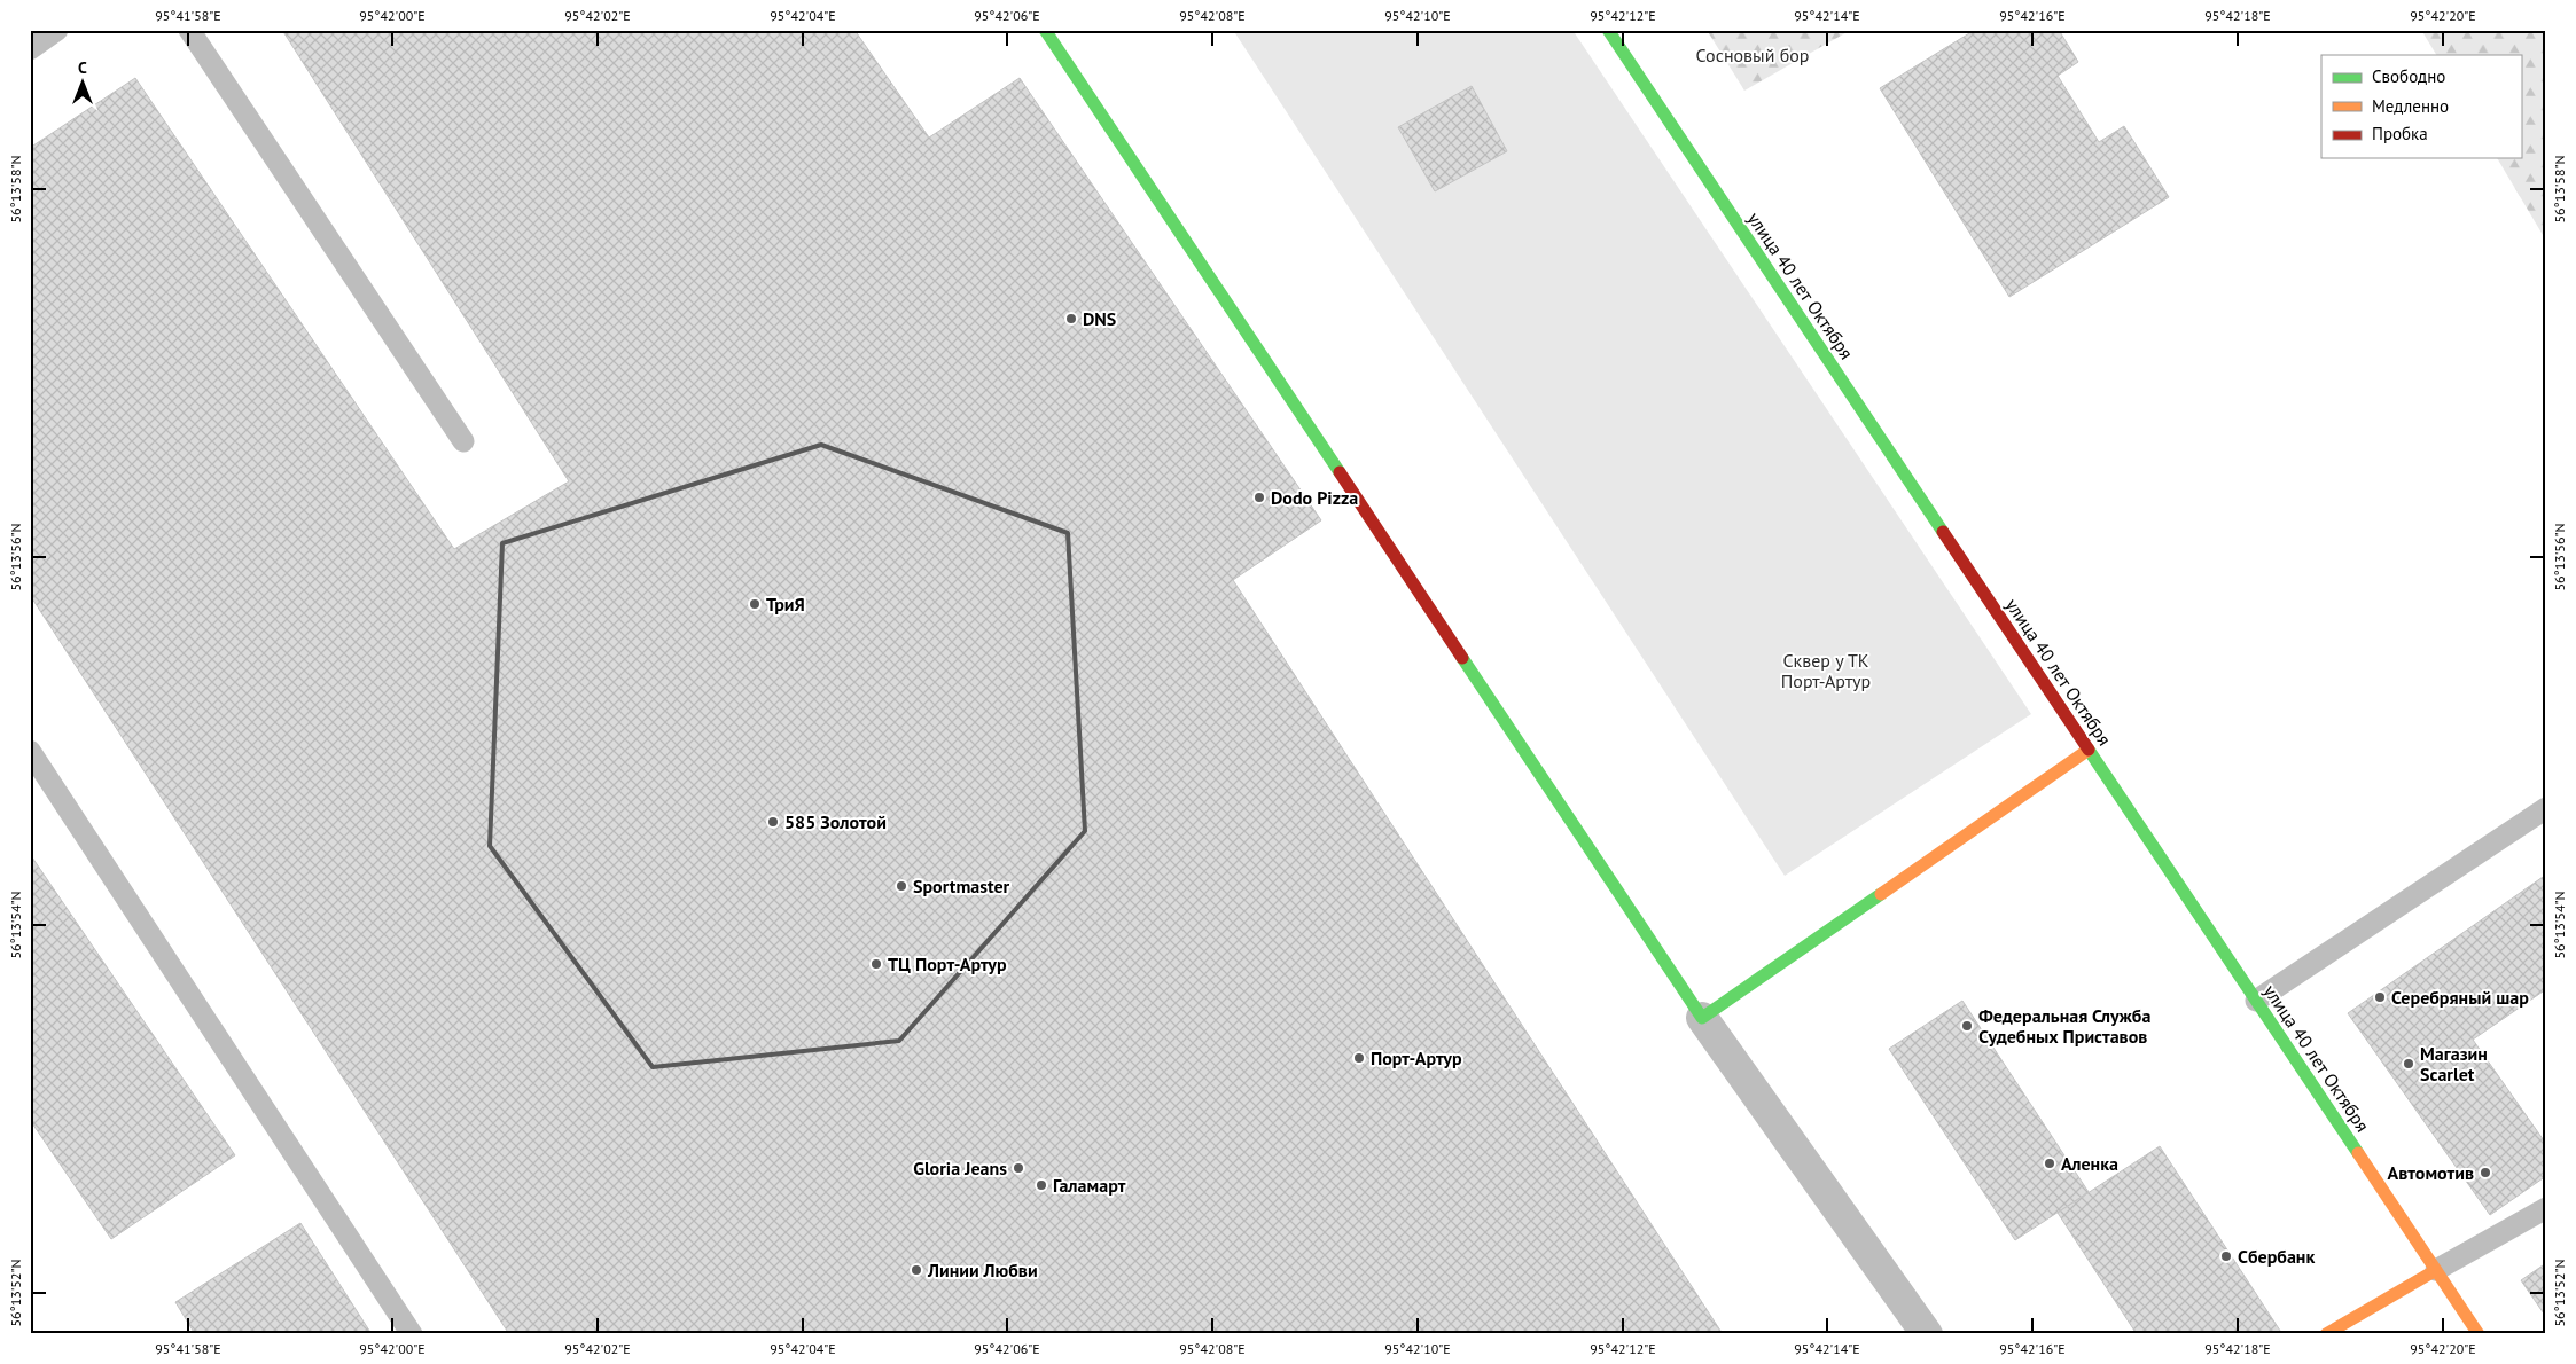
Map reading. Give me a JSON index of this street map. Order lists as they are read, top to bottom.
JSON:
{
  "streets": {
    "street": ["улица 40 лет Октября"]
  },
  "parks": ["Сосновый бор", "Сквер у ТК Порт-Артур"],
  "places": [
    "DNS",
    "Dodo Pizza",
    "ТриЯ",
    "585 Золотой",
    "Sportmaster",
    "ТЦ Порт-Артур",
    "Серебряный шар",
    "Федеральная Служба Судебных Приставов",
    "Порт-Артур",
    "Магазин Scarlet",
    "Аленка",
    "Gloria Jeans",
    "Автомотив",
    "Галамарт",
    "Сбербанк",
    "Линии Любви"
  ],
  "legend": ["Свободно", "Медленно", "Пробка"],
  "north": "top",
  "coordinates": [
    "95°41'58\"E",
    "95°42'00\"E",
    "95°42'02\"E",
    "95°42'04\"E",
    "95°42'06\"E",
    "95°42'08\"E",
    "95°42'10\"E",
    "95°42'12\"E",
    "95°42'14\"E",
    "95°42'16\"E",
    "95°42'18\"E",
    "95°42'20\"E",
    "56°13'58\"N",
    "56°13'56\"N",
    "56°13'54\"N",
    "56°13'52\"N"
  ]
}
